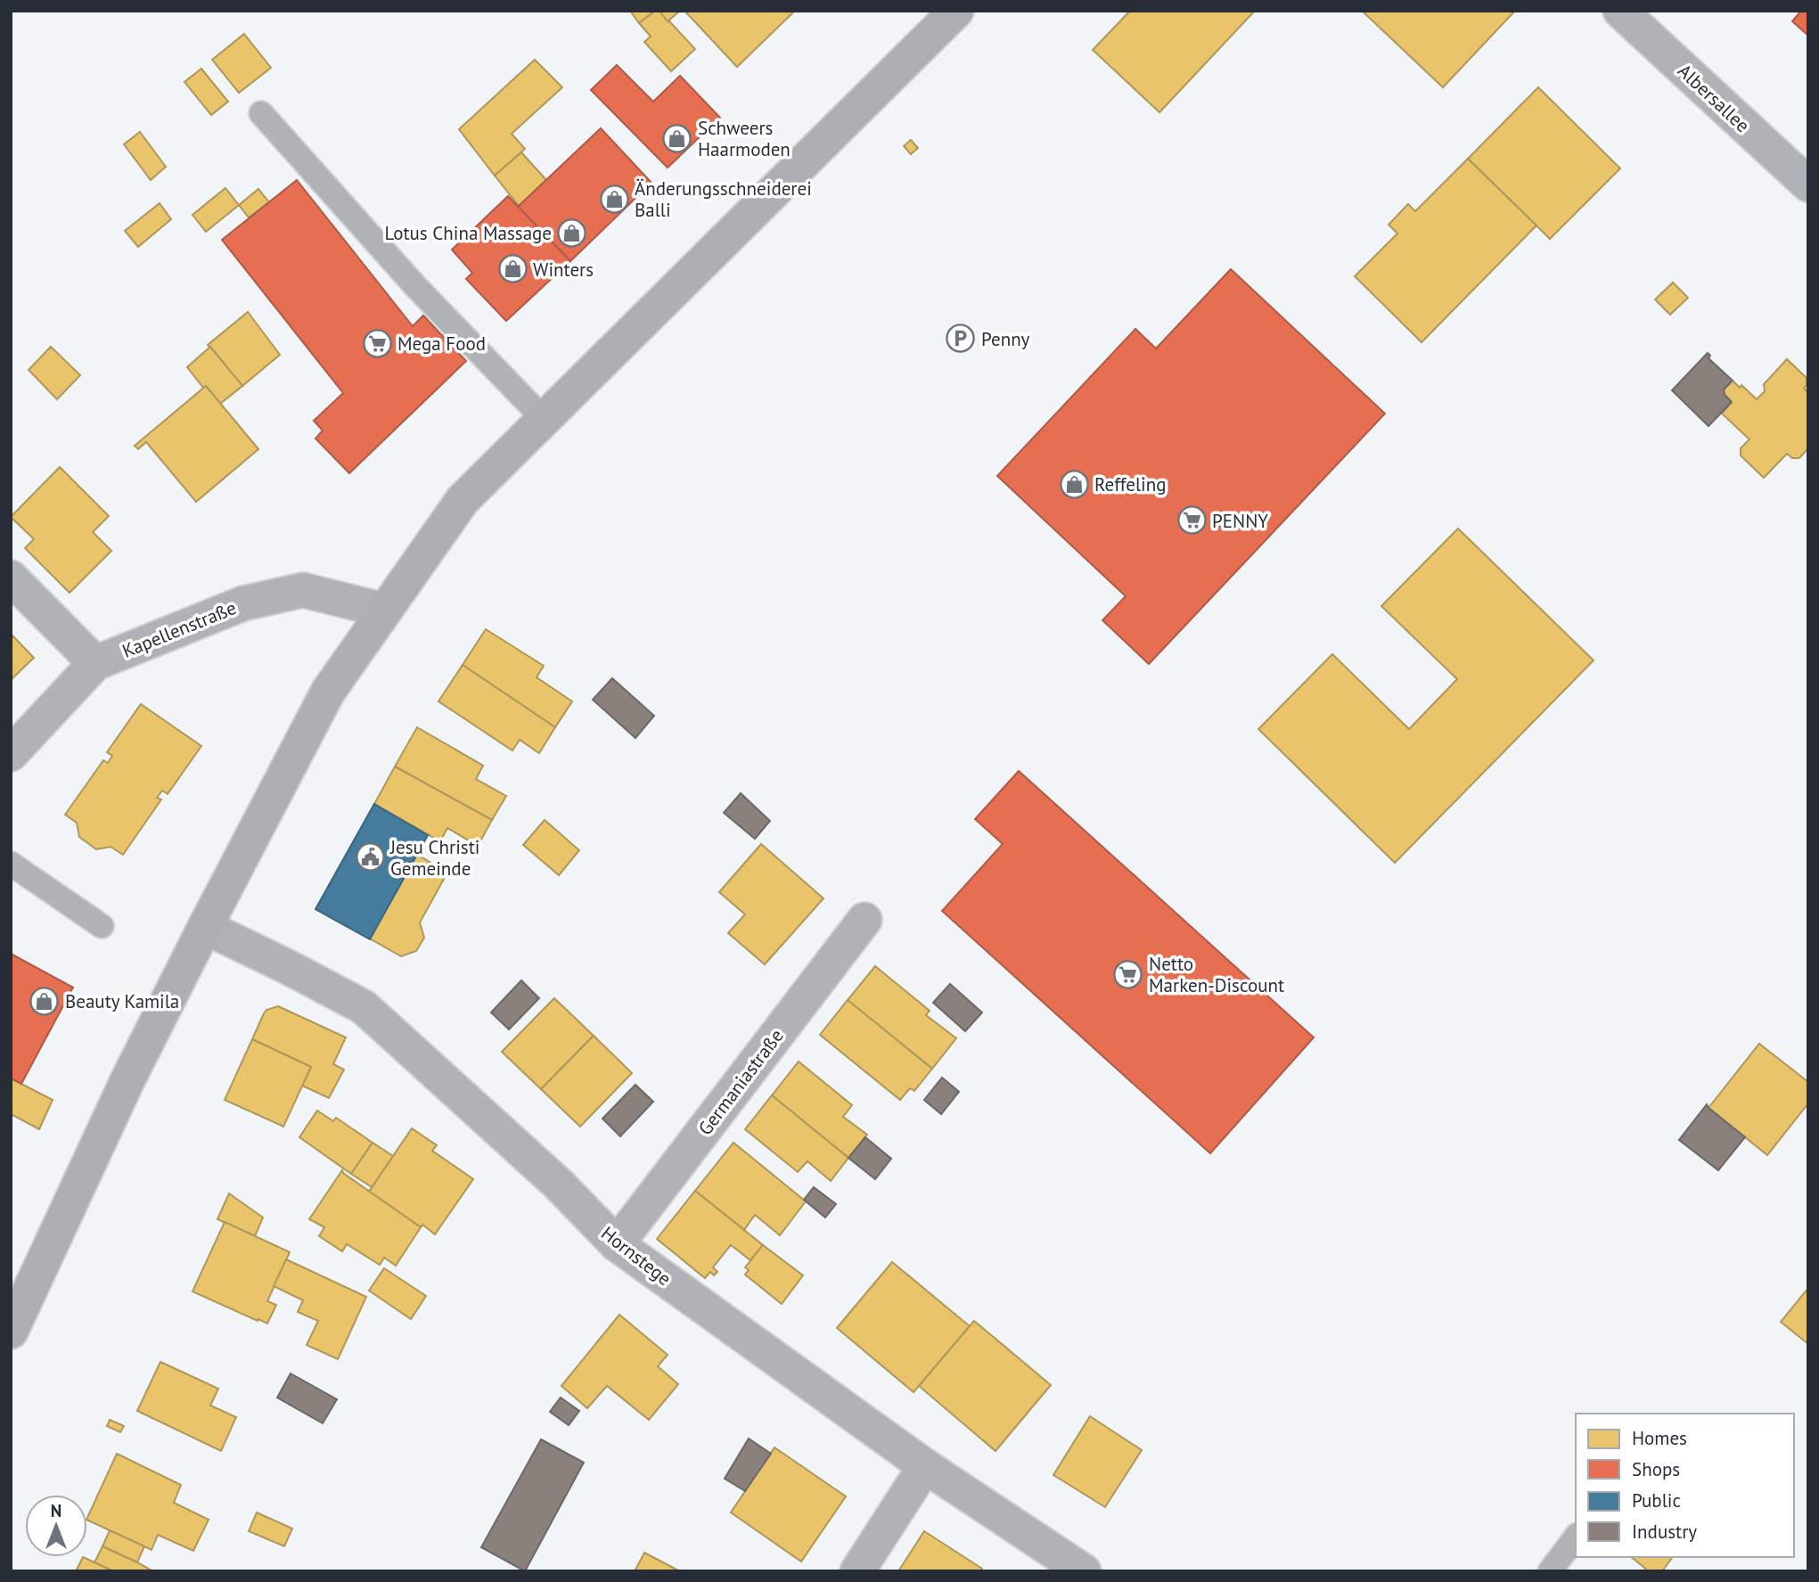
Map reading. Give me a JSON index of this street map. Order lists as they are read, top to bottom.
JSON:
{
  "streets": {
    "street": [
      "Albersallee",
      "Kapellenstraße",
      "Germaniastraße",
      "Hornstege"
    ]
  },
  "crossings": [
    ["Germaniastraße", "Hornstege"]
  ],
  "places": {
    "shop": [
      "Schweers Haarmoden",
      "Änderungsschneiderei Balli",
      "Lotus China Massage",
      "Winters",
      "Reffeling",
      "Beauty Kamila"
    ],
    "parking": ["Penny"],
    "supermarket": ["Mega Food", "PENNY", "Netto Marken-Discount"],
    "public building": ["Jesu Christi Gemeinde"]
  },
  "legend": [
    "Homes",
    "Shops",
    "Public",
    "Industry"
  ],
  "north": "top"
}
